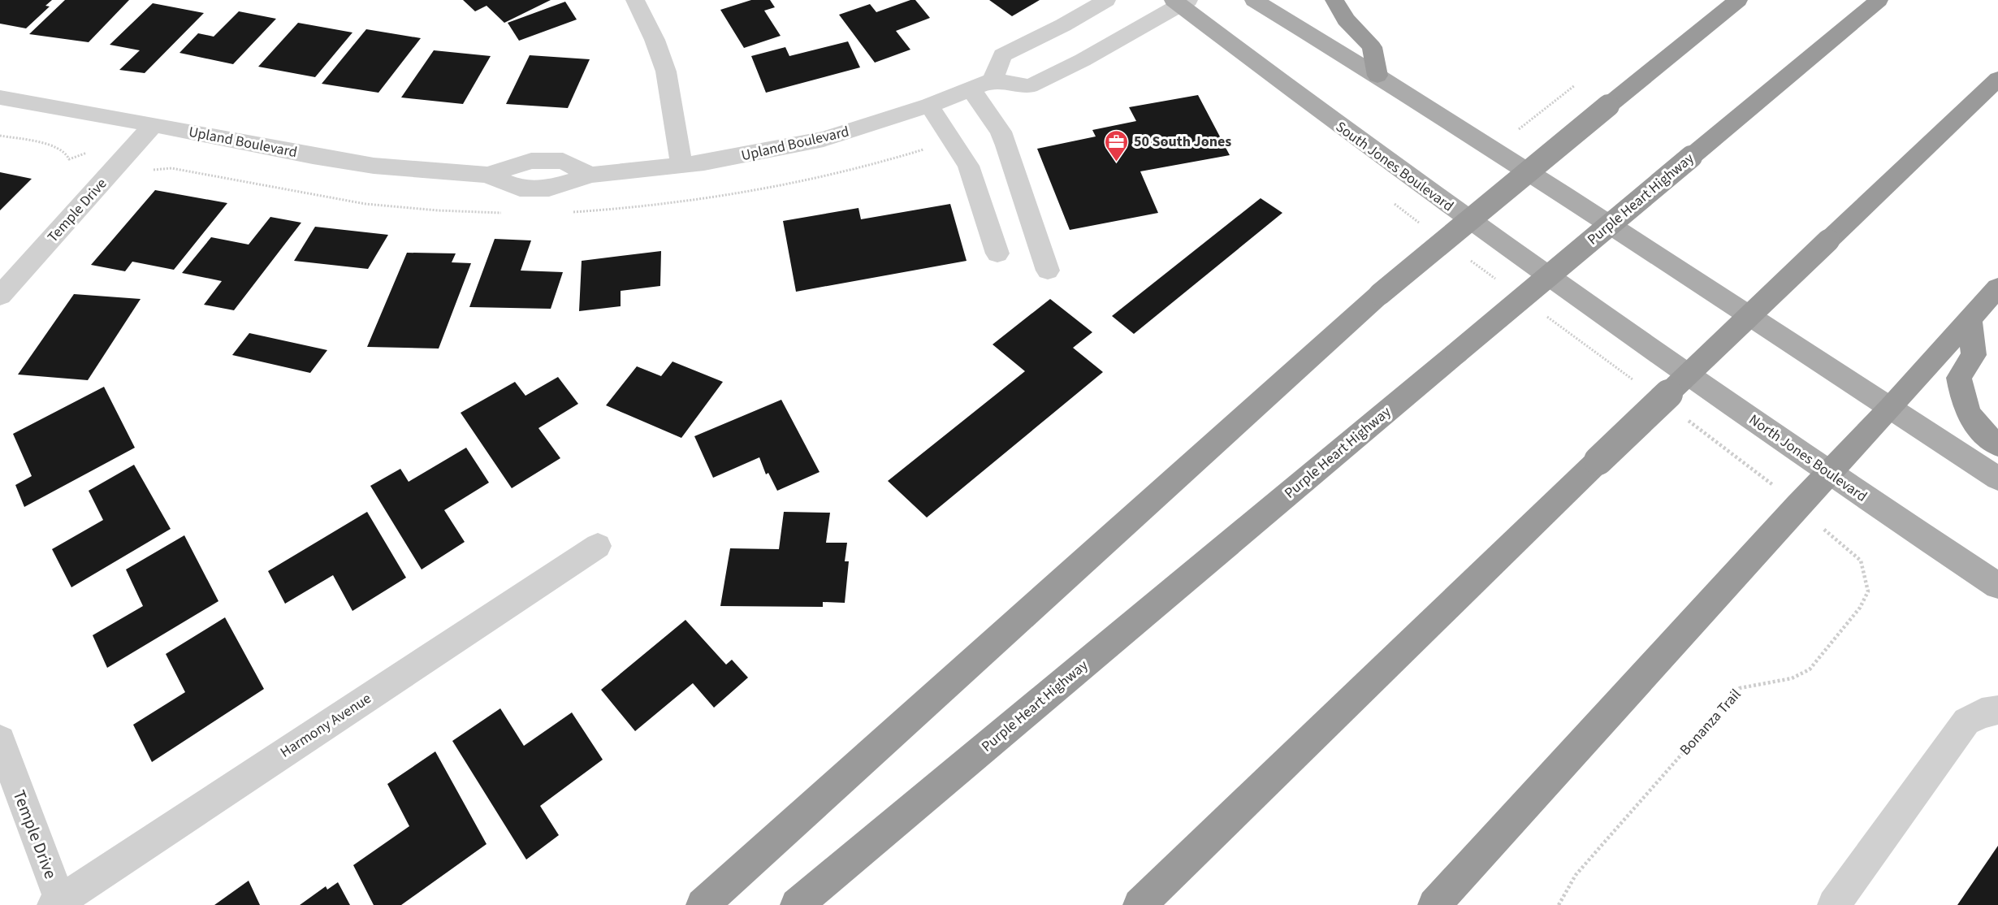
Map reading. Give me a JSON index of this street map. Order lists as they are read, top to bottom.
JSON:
{
  "streets": {
    "highway": ["Purple Heart Highway"],
    "main road": ["South Jones Boulevard", "North Jones Boulevard"],
    "street": ["Upland Boulevard", "Temple Drive", "Harmony Avenue"],
    "path": ["Bonanza Trail"]
  },
  "crossings": [
    ["Upland Boulevard", "Temple Drive"],
    ["South Jones Boulevard", "North Jones Boulevard"],
    ["Temple Drive", "Harmony Avenue"]
  ],
  "places": {
    "office": ["50 South Jones"]
  }
}
